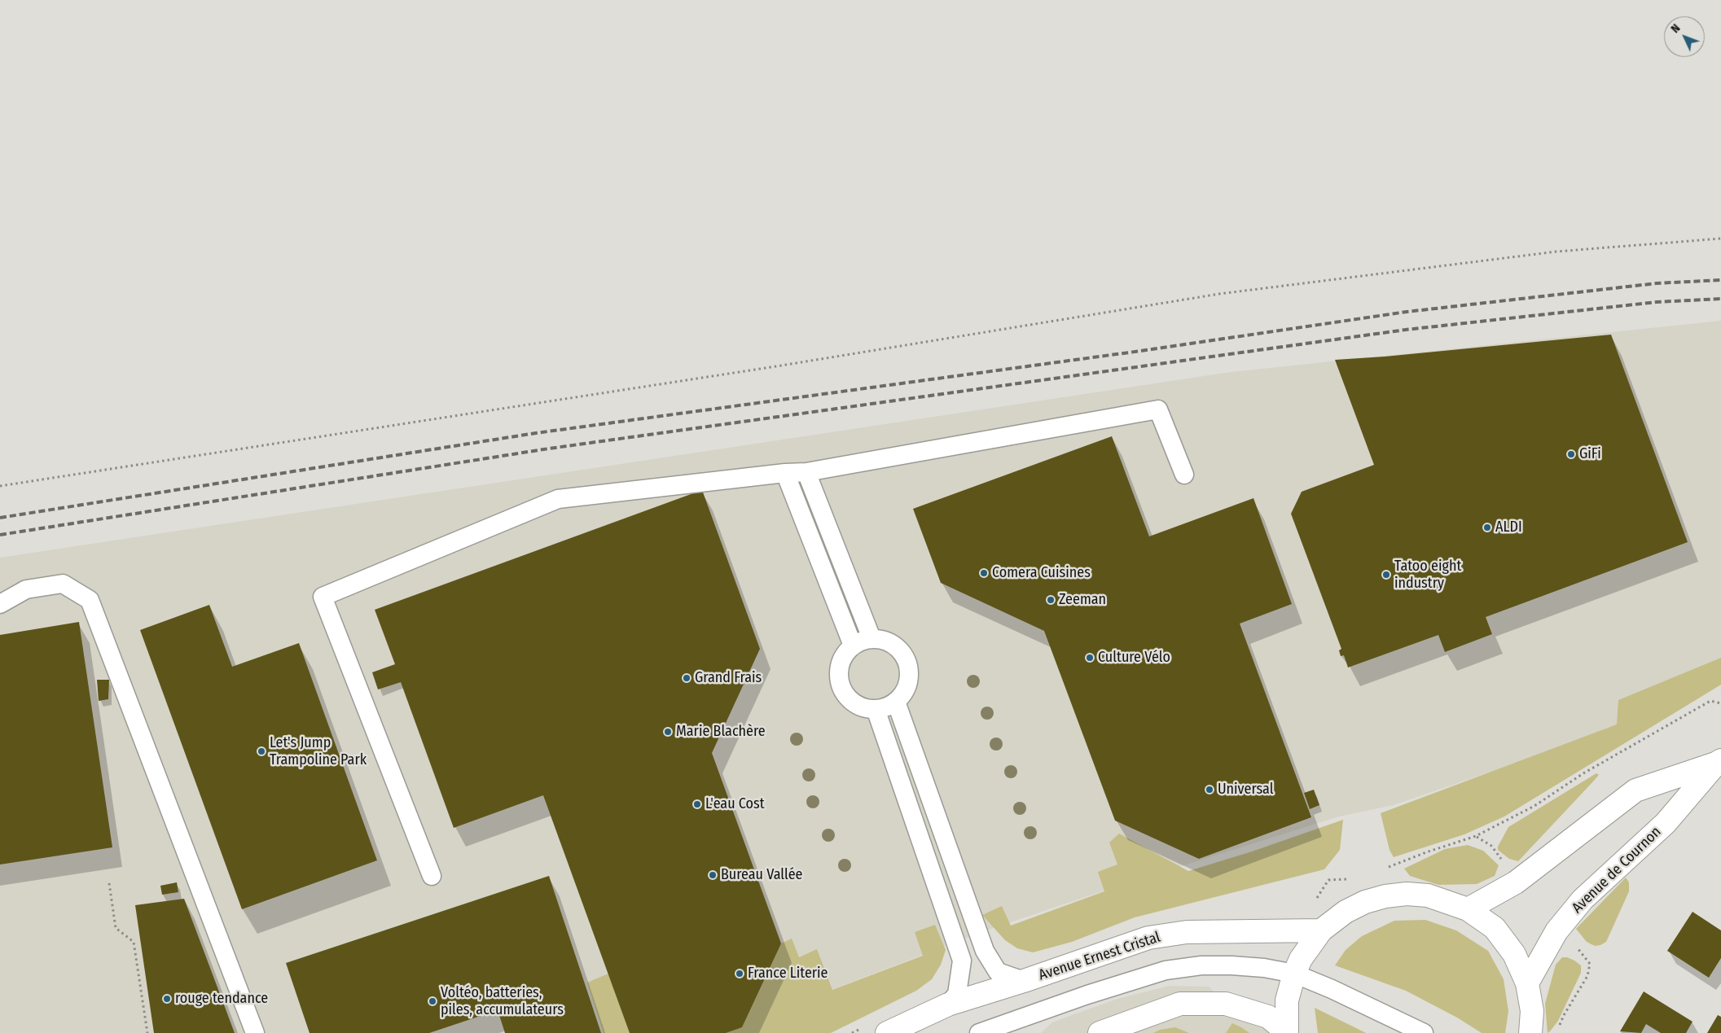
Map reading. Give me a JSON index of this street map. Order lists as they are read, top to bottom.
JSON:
{
  "streets": {
    "main road": ["Avenue de Cournon", "Avenue Ernest Cristal"]
  },
  "places": [
    "GiFi",
    "ALDI",
    "Comera Cuisines",
    "Tatoo eight industry",
    "Zeeman",
    "Culture Vélo",
    "Grand Frais",
    "Marie Blachère",
    "Let's Jump Trampoline Park",
    "Universal",
    "L'eau Cost",
    "Bureau Vallée",
    "France Literie",
    "rouge tendance",
    "Voltéo, batteries, piles, accumulateurs"
  ],
  "north": "top left"
}
